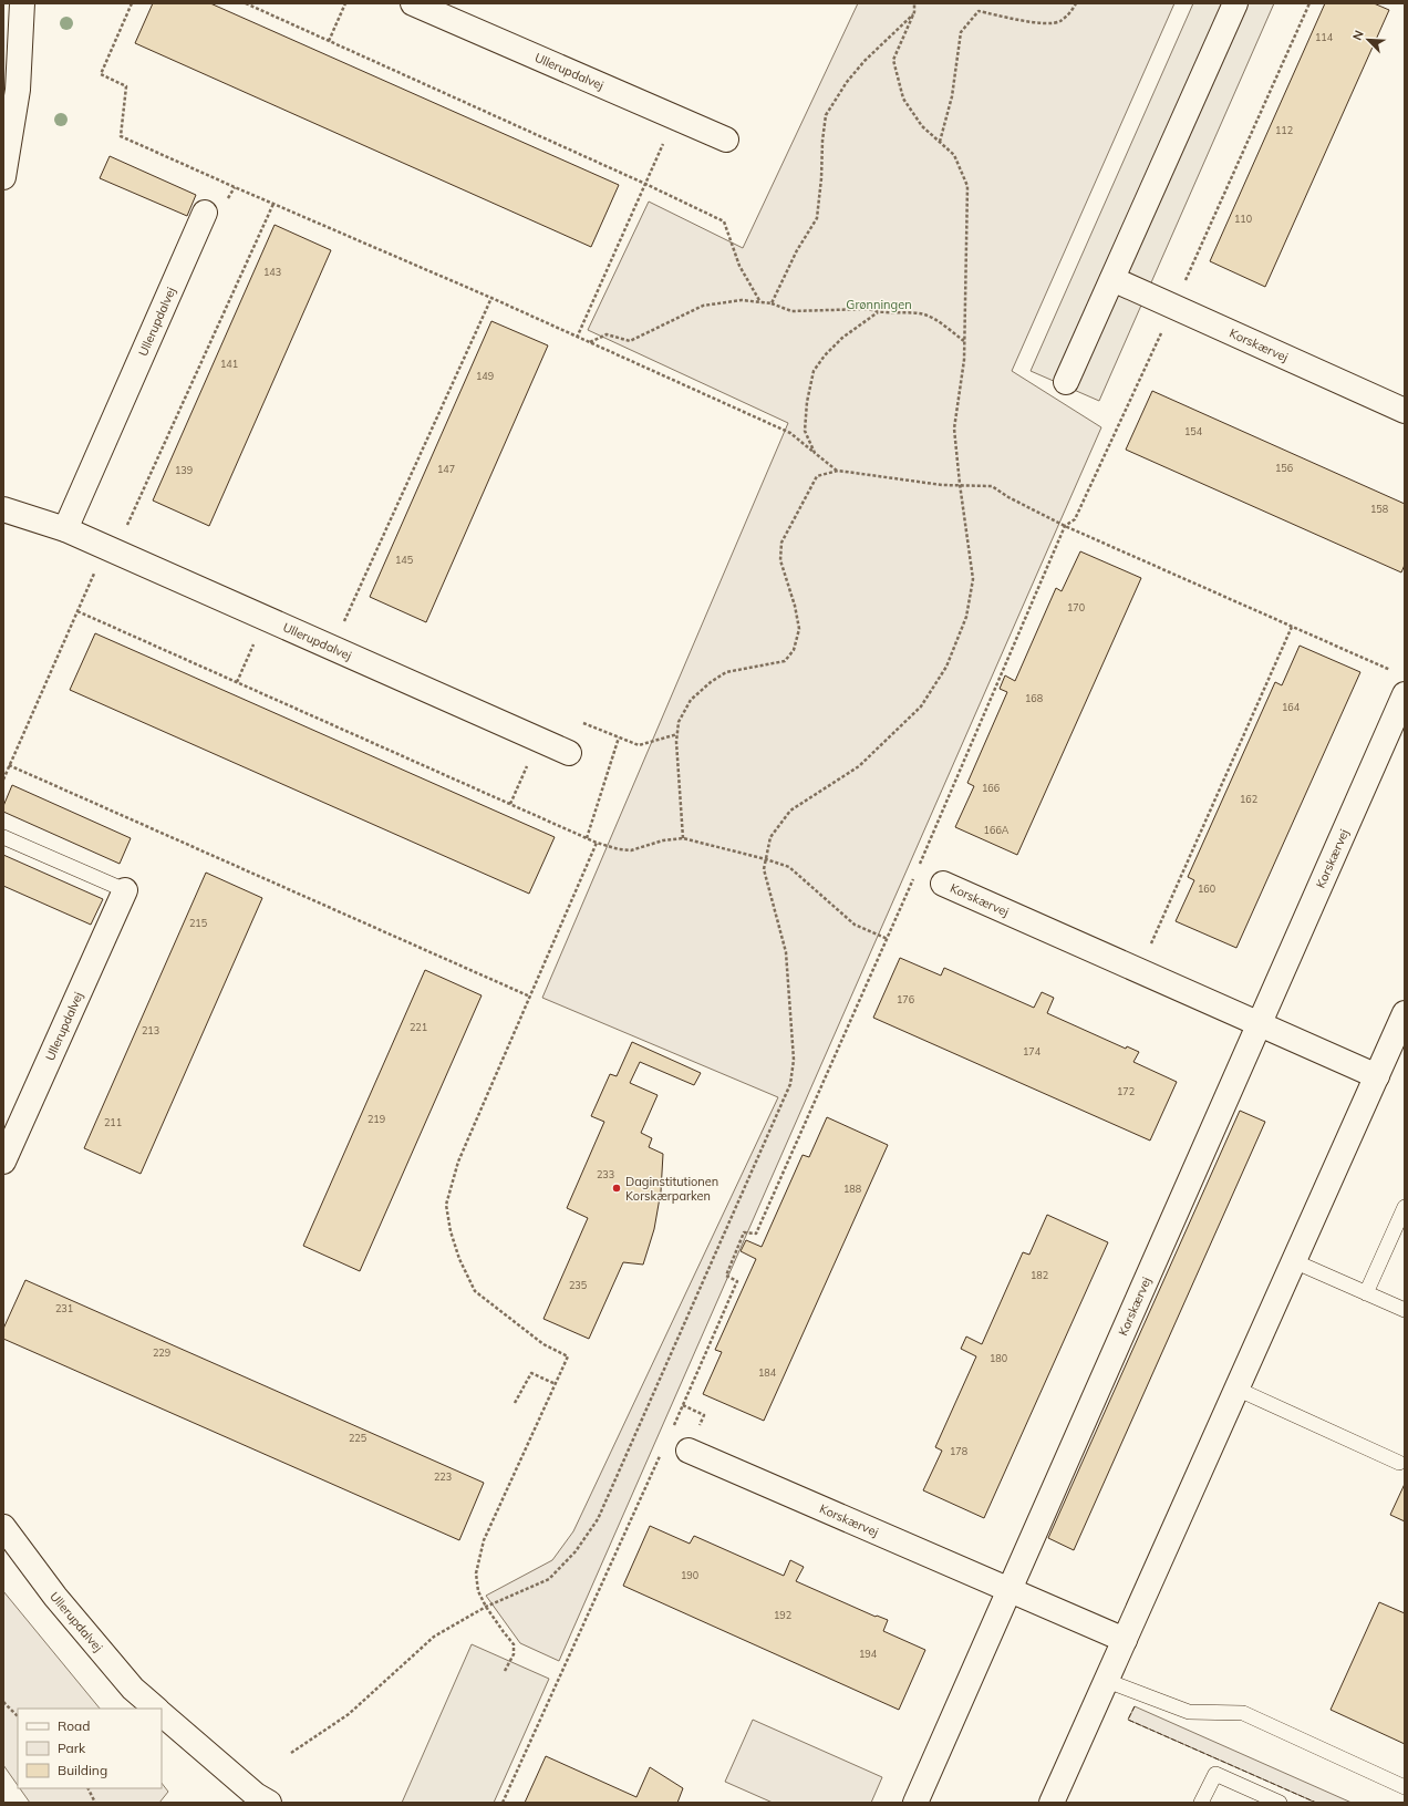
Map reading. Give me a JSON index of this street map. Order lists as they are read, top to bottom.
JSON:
{
  "streets": {
    "street": ["Ullerupdalvej", "Korskærvej"]
  },
  "parks": ["Grønningen"],
  "places": ["Daginstitutionen Korskærparken"],
  "house_numbers": [
    "114",
    "112",
    "110",
    "143",
    "141",
    "149",
    "154",
    "156",
    "147",
    "139",
    "158",
    "145",
    "170",
    "168",
    "164",
    "166",
    "162",
    "166A",
    "160",
    "215",
    "176",
    "221",
    "213",
    "174",
    "172",
    "219",
    "211",
    "233",
    "188",
    "182",
    "235",
    "231",
    "229",
    "180",
    "184",
    "225",
    "178",
    "223",
    "190",
    "192",
    "194"
  ],
  "legend": ["Road", "Park", "Building"],
  "north": "top left"
}
